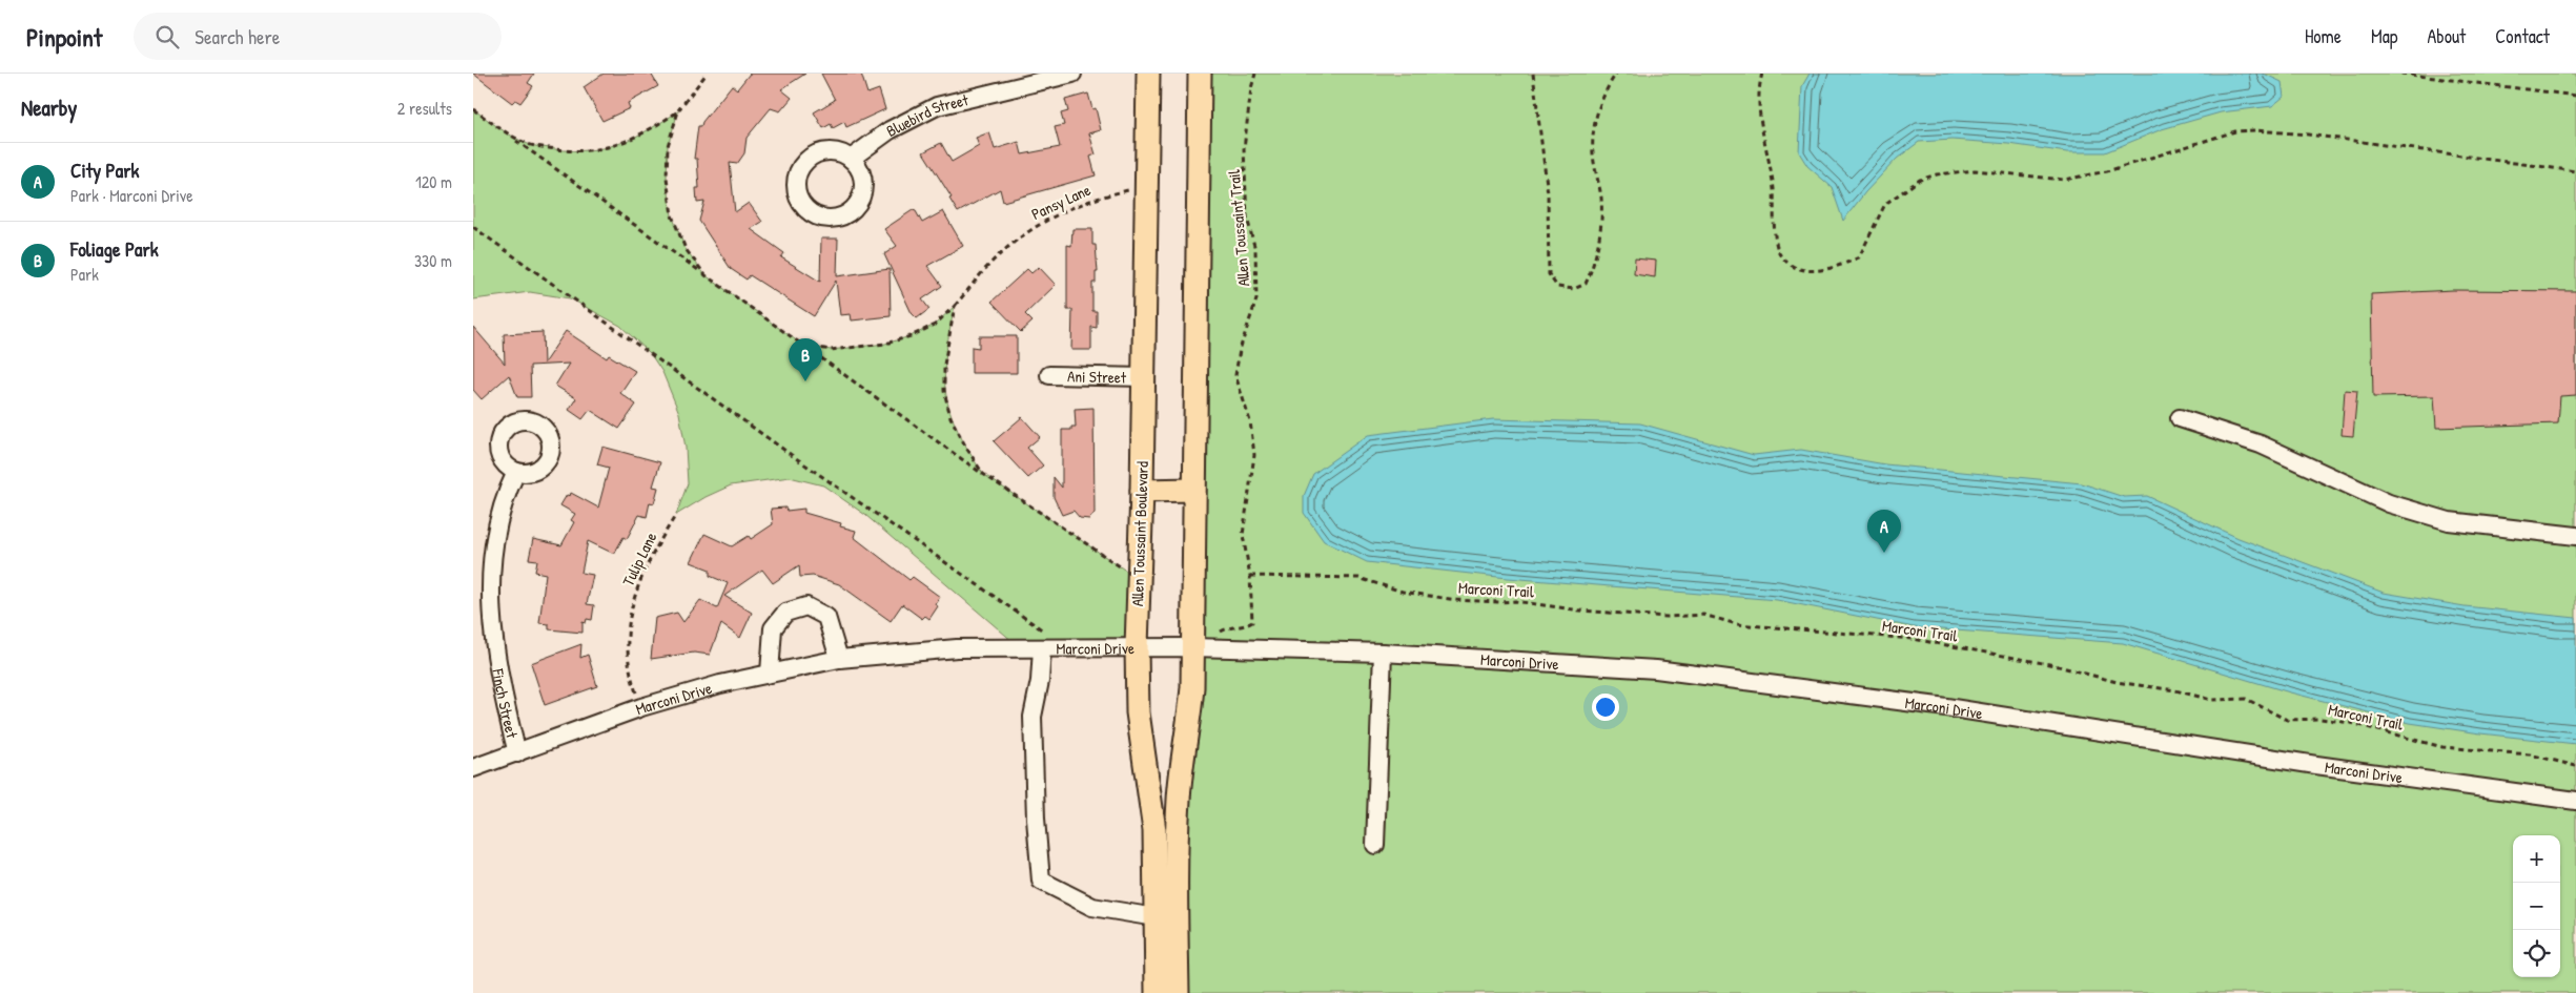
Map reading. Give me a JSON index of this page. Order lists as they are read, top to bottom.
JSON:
{
  "streets": {
    "main road": ["Allen Toussaint Boulevard"],
    "street": [
      "Bluebird Street",
      "Ani Street",
      "Marconi Drive",
      "Finch Street"
    ],
    "path": [
      "Pansy Lane",
      "Allen Toussaint Trail",
      "Tulip Lane",
      "Marconi Trail"
    ]
  },
  "crossings": [
    ["Pansy Lane", "Allen Toussaint Boulevard"],
    ["Allen Toussaint Trail", "Marconi Trail"],
    ["Ani Street", "Allen Toussaint Boulevard"],
    ["Allen Toussaint Boulevard", "Marconi Drive"],
    ["Tulip Lane", "Marconi Drive"],
    ["Marconi Drive", "Finch Street"]
  ],
  "page": {
    "header": "Pinpoint",
    "search": "Search here",
    "nav": [
      "Home",
      "Map",
      "About",
      "Contact"
    ],
    "heading": ["Nearby", "2 results"],
    "list": [
      {
        "mark": "A",
        "name": "City Park",
        "note": "Park · Marconi Drive",
        "value": "120 m"
      },
      {
        "mark": "B",
        "name": "Foliage Park",
        "note": "Park",
        "value": "330 m"
      }
    ],
    "pins": ["B", "A"],
    "map_buttons": ["+", "−"]
  }
}
